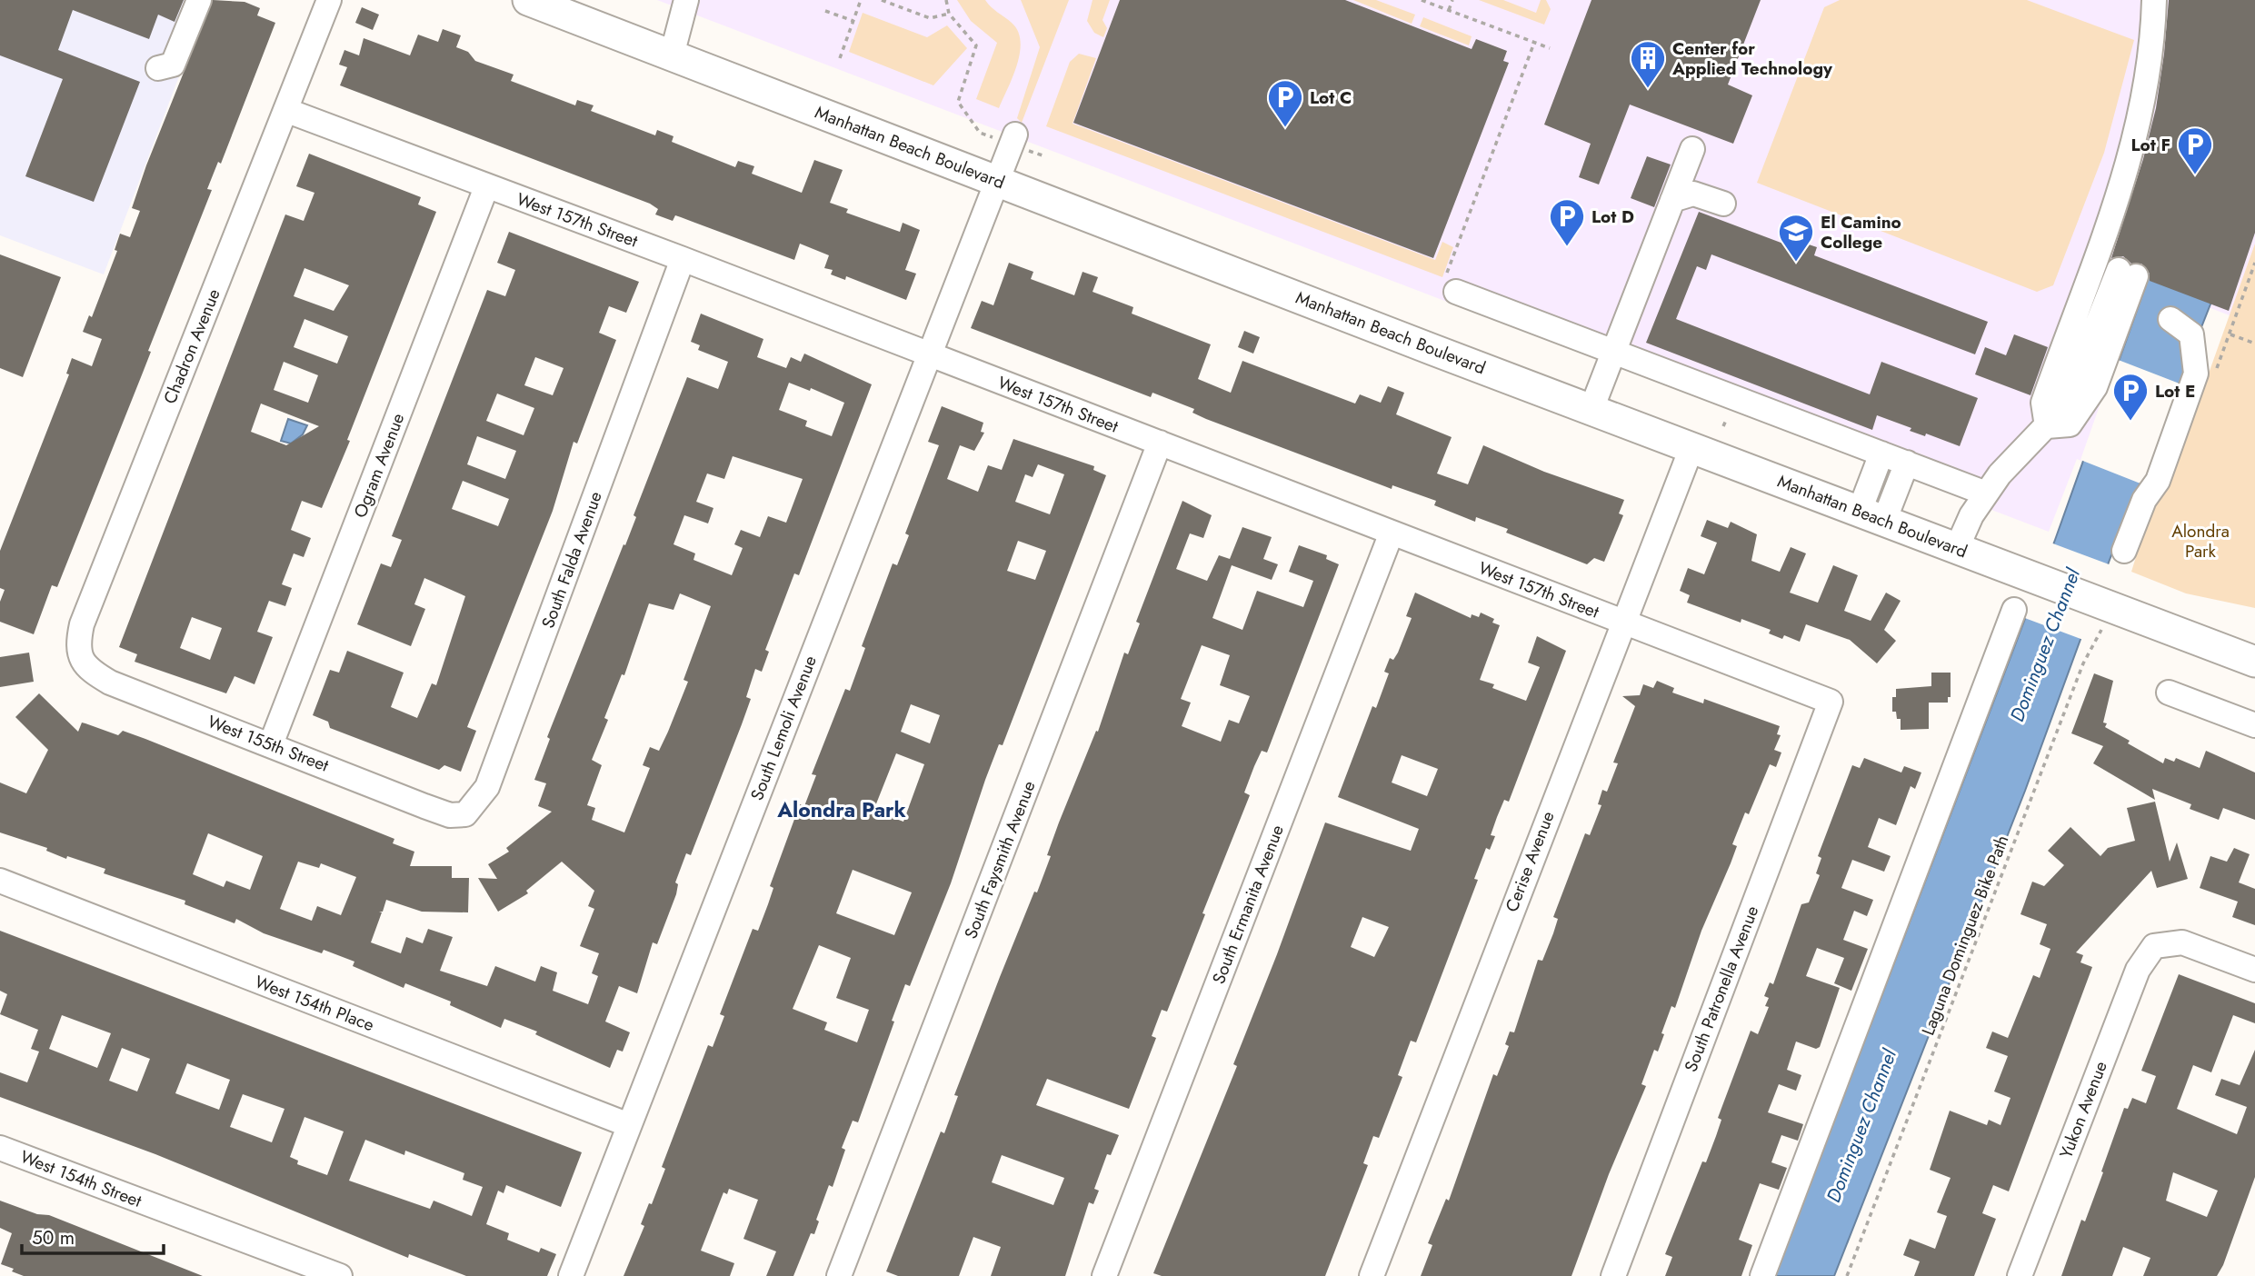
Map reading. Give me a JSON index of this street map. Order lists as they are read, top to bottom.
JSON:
{
  "streets": {
    "main road": ["Manhattan Beach Boulevard"],
    "street": [
      "West 157th Street",
      "Chadron Avenue",
      "Ogram Avenue",
      "South Falda Avenue",
      "South Lemoli Avenue",
      "West 155th Street",
      "South Faysmith Avenue",
      "Cerise Avenue",
      "South Ermanita Avenue",
      "South Patronella Avenue",
      "West 154th Place",
      "Yukon Avenue",
      "West 154th Street"
    ],
    "path": ["Laguna Dominguez Bike Path"]
  },
  "crossings": [
    ["Manhattan Beach Boulevard", "South Lemoli Avenue"],
    ["Manhattan Beach Boulevard", "Cerise Avenue"],
    ["Manhattan Beach Boulevard", "Laguna Dominguez Bike Path"],
    ["West 157th Street", "Chadron Avenue"],
    ["West 157th Street", "Ogram Avenue"],
    ["West 157th Street", "South Falda Avenue"],
    ["West 157th Street", "South Lemoli Avenue"],
    ["West 157th Street", "South Faysmith Avenue"],
    ["West 157th Street", "Cerise Avenue"],
    ["West 157th Street", "South Ermanita Avenue"],
    ["West 157th Street", "South Patronella Avenue"],
    ["Chadron Avenue", "West 155th Street"],
    ["Ogram Avenue", "West 155th Street"],
    ["South Falda Avenue", "West 155th Street"],
    ["South Lemoli Avenue", "West 154th Place"]
  ],
  "districts": ["Alondra Park"],
  "water": ["Dominguez Channel"],
  "parks": ["Alondra Park"],
  "places": {
    "building": ["Center for Applied Technology"],
    "parking": [
      "Lot C",
      "Lot F",
      "Lot D",
      "Lot E"
    ],
    "school or university": ["El Camino College"]
  },
  "scale_bar": "50 m"
}
